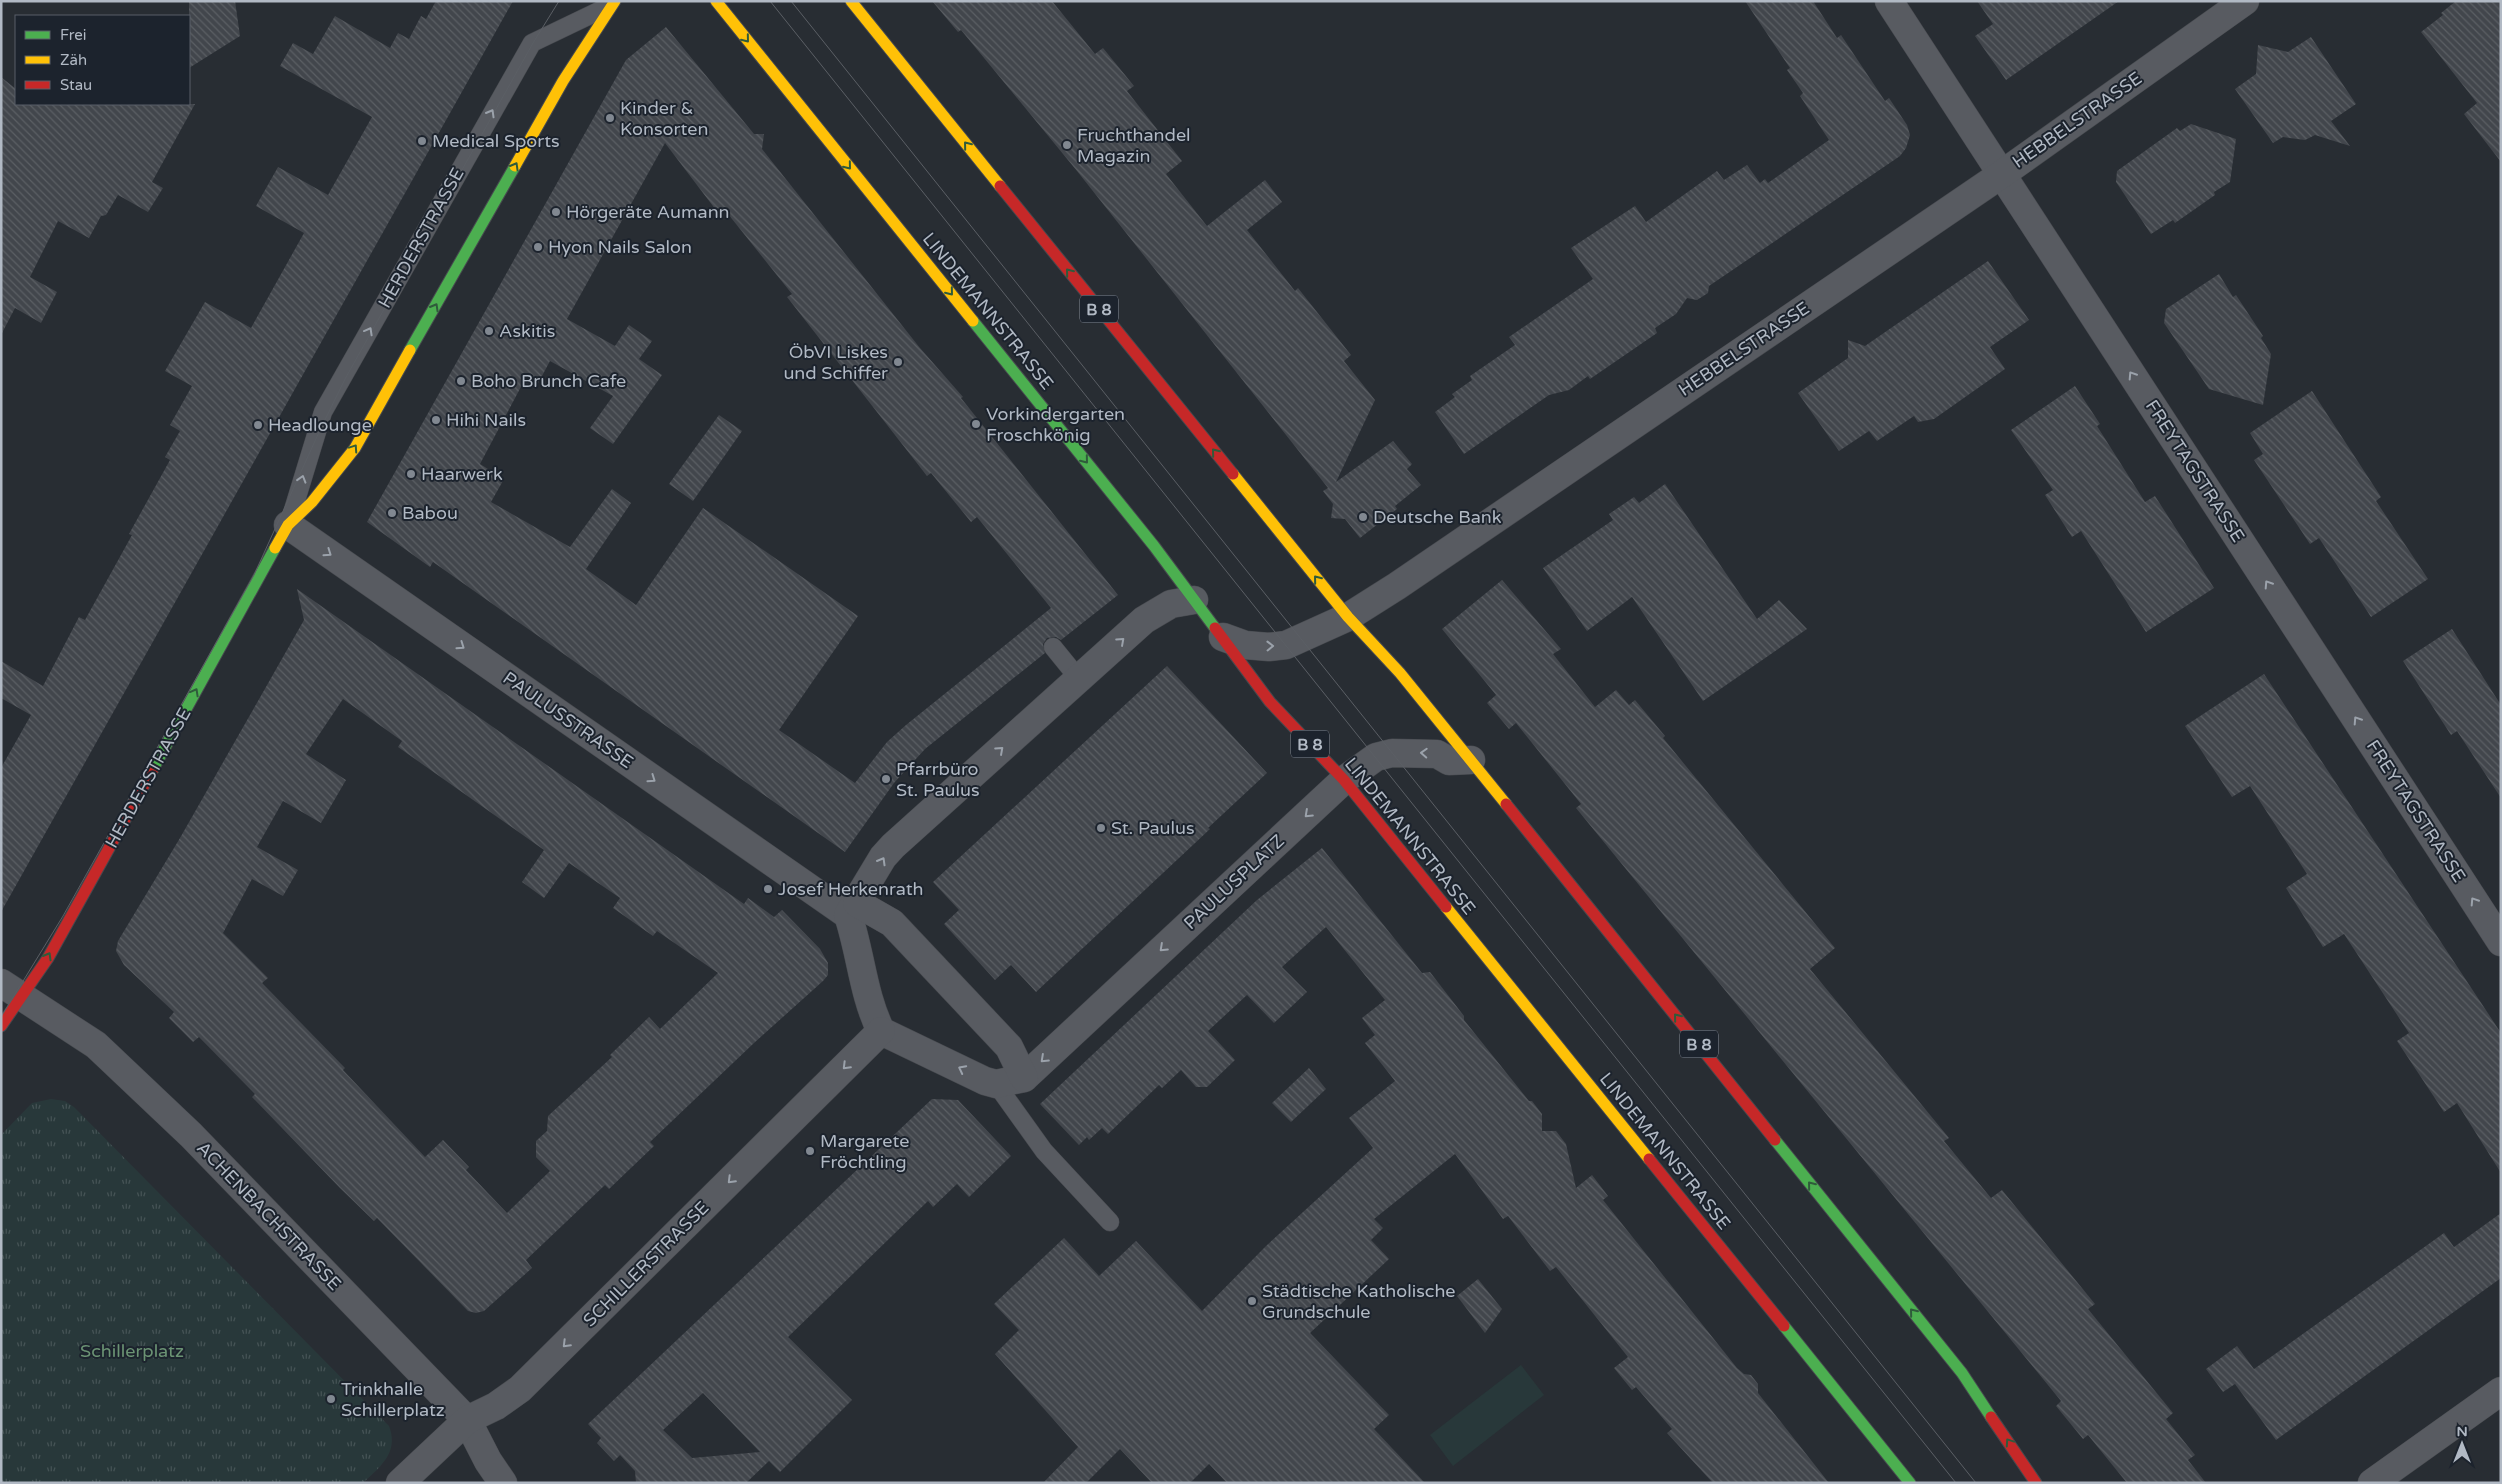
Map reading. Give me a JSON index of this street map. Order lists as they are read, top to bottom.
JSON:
{
  "streets": {
    "main road": ["HERDERSTRASSE", "B 8", "LINDEMANNSTRASSE"],
    "street": [
      "HEBBELSTRASSE",
      "FREYTAGSTRASSE",
      "PAULUSSTRASSE",
      "PAULUSPLATZ",
      "ACHENBACHSTRASSE",
      "SCHILLERSTRASSE"
    ]
  },
  "crossings": [
    ["HEBBELSTRASSE", "B 8"],
    ["HEBBELSTRASSE", "LINDEMANNSTRASSE"],
    ["HEBBELSTRASSE", "FREYTAGSTRASSE"],
    ["HERDERSTRASSE", "PAULUSSTRASSE"],
    ["HERDERSTRASSE", "ACHENBACHSTRASSE"],
    ["B 8", "PAULUSPLATZ"],
    ["LINDEMANNSTRASSE", "PAULUSPLATZ"],
    ["ACHENBACHSTRASSE", "SCHILLERSTRASSE"]
  ],
  "one_way": [
    "HERDERSTRASSE",
    "LINDEMANNSTRASSE",
    "FREYTAGSTRASSE",
    "PAULUSSTRASSE",
    "PAULUSPLATZ",
    "SCHILLERSTRASSE"
  ],
  "parks": ["Schillerplatz"],
  "places": [
    "Kinder & Konsorten",
    "Medical Sports",
    "Fruchthandel Magazin",
    "Hörgeräte Aumann",
    "Hyon Nails Salon",
    "Askitis",
    "ÖbVI Liskes und Schiffer",
    "Boho Brunch Cafe",
    "Hihi Nails",
    "Vorkindergarten Froschkönig",
    "Headlounge",
    "Haarwerk",
    "Babou",
    "Deutsche Bank",
    "Pfarrbüro St. Paulus",
    "St. Paulus",
    "Josef Herkenrath",
    "Margarete Fröchtling",
    "Städtische Katholische Grundschule",
    "Trinkhalle Schillerplatz"
  ],
  "legend": ["Frei", "Zäh", "Stau"],
  "north": "top"
}
